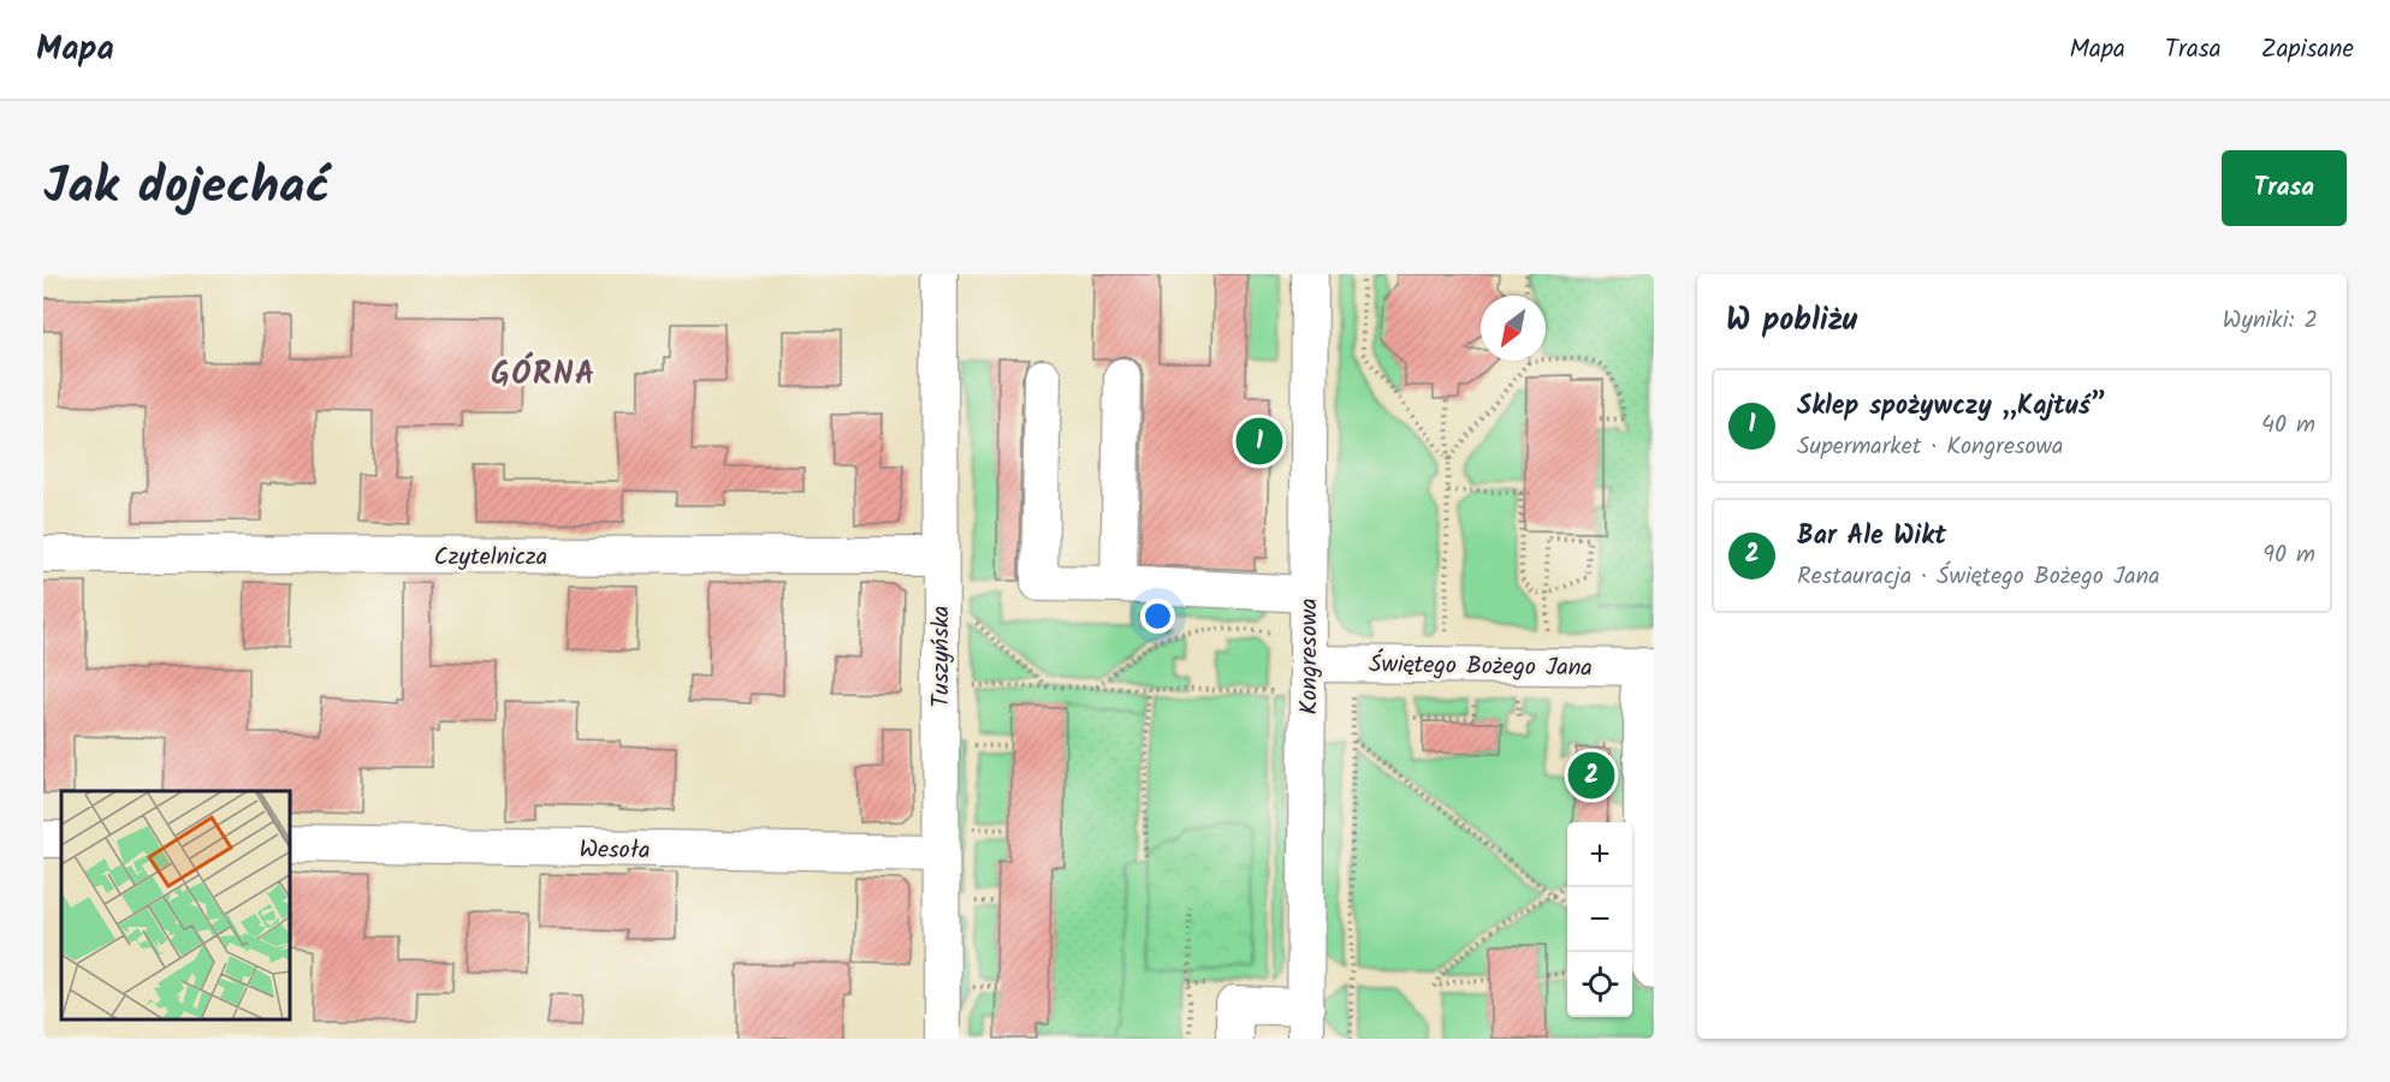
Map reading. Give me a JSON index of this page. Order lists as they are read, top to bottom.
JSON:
{
  "streets": {
    "street": [
      "Czytelnicza",
      "Tuszyńska",
      "Kongresowa",
      "Świętego Bożego Jana",
      "Wesoła"
    ]
  },
  "crossings": [
    ["Czytelnicza", "Tuszyńska"],
    ["Tuszyńska", "Wesoła"],
    ["Kongresowa", "Świętego Bożego Jana"]
  ],
  "districts": ["GÓRNA"],
  "north": "bottom left",
  "page": {
    "header": "Mapa",
    "nav": ["Mapa", "Trasa", "Zapisane"],
    "title": "Jak dojechać",
    "buttons": "Trasa",
    "heading": ["W pobliżu", "Wyniki: 2"],
    "list": [
      {
        "mark": "1",
        "name": "Sklep spożywczy „Kajtuś”",
        "note": "Supermarket · Kongresowa",
        "value": "40 m"
      },
      {
        "mark": "2",
        "name": "Bar Ale Wikt",
        "note": "Restauracja · Świętego Bożego Jana",
        "value": "90 m"
      }
    ],
    "pins": ["1", "2"],
    "map_buttons": ["+", "−"]
  }
}
